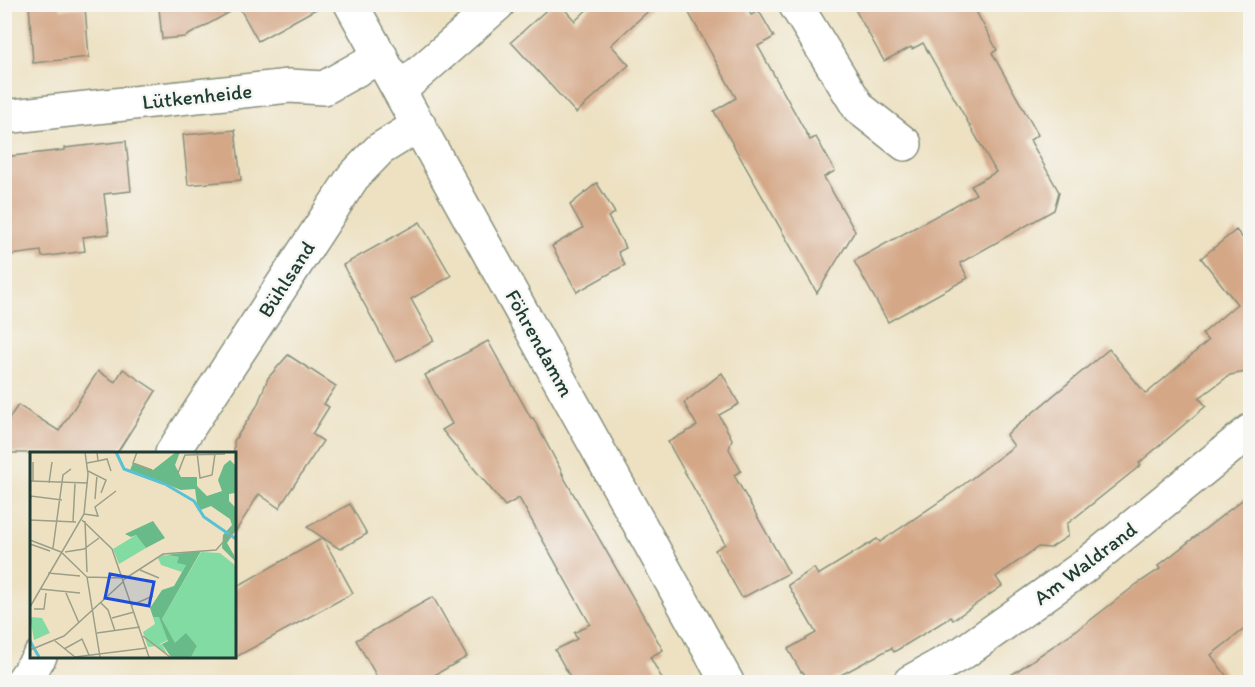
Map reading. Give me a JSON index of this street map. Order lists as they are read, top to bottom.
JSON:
{
  "streets": {
    "street": [
      "Lütkenheide",
      "Bühlsand",
      "Föhrendamm",
      "Am Waldrand"
    ]
  },
  "crossings": [
    ["Lütkenheide", "Föhrendamm"],
    ["Bühlsand", "Föhrendamm"]
  ]
}
